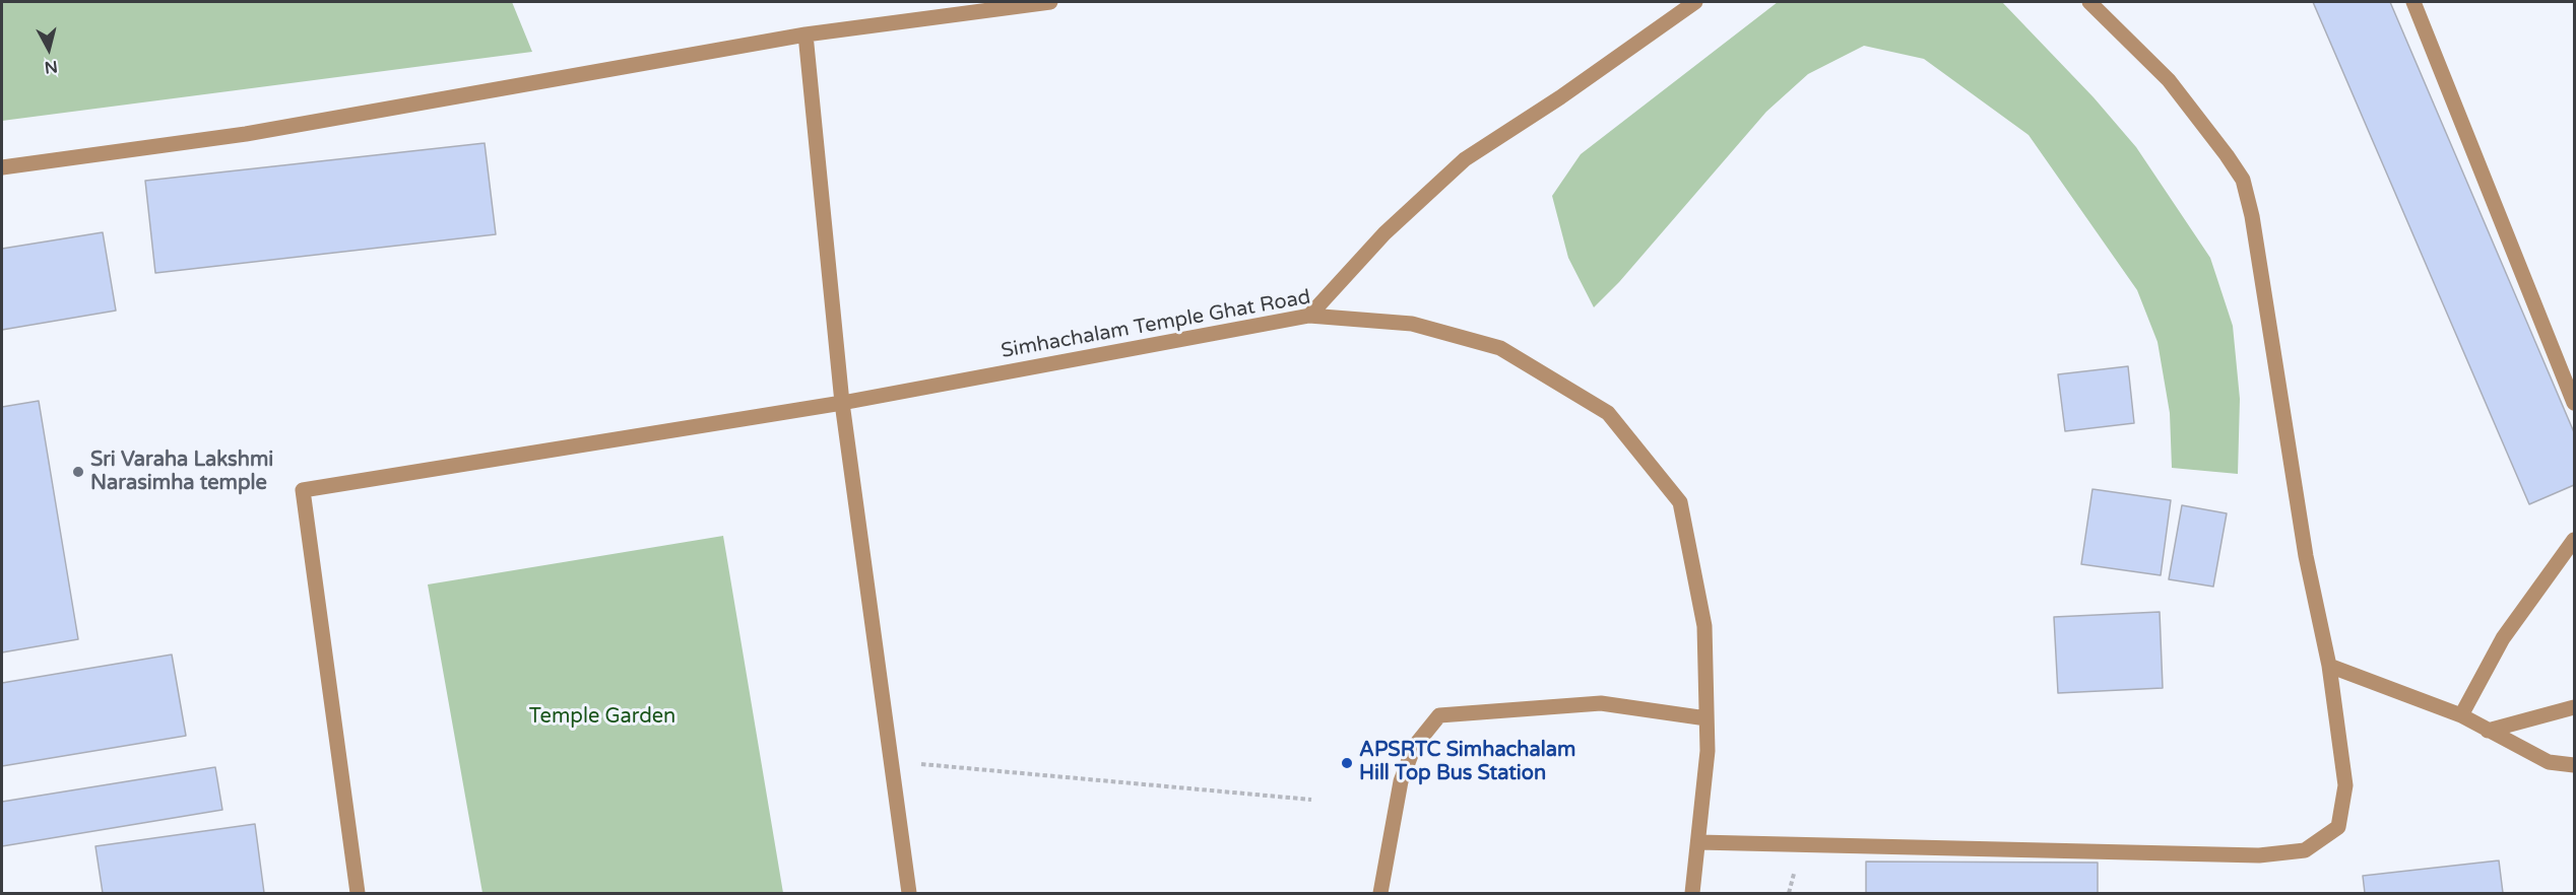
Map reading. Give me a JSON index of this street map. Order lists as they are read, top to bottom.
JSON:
{
  "streets": {
    "street": ["Simhachalam Temple Ghat Road"]
  },
  "parks": ["Temple Garden"],
  "places": ["Sri Varaha Lakshmi Narasimha temple", "APSRTC Simhachalam Hill Top Bus Station"],
  "north": "bottom"
}
